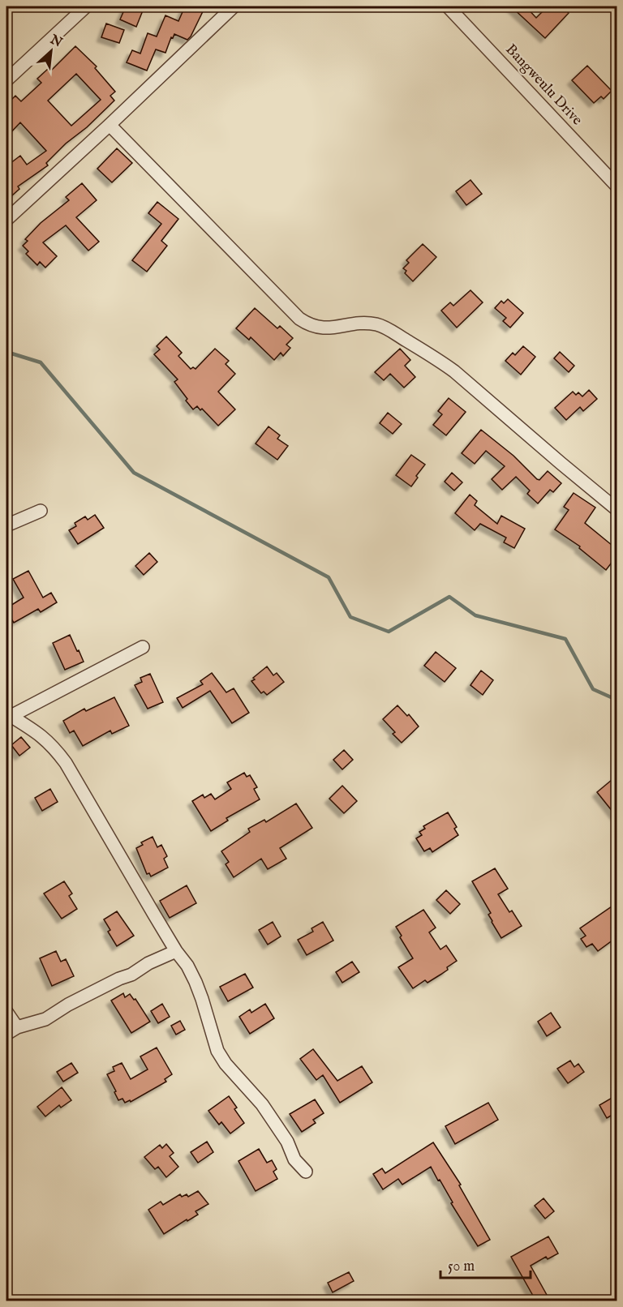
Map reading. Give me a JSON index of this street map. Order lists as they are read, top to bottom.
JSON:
{
  "streets": {
    "street": ["Bangweulu Drive"]
  },
  "scale_bar": "50 m",
  "north": "top right"
}
